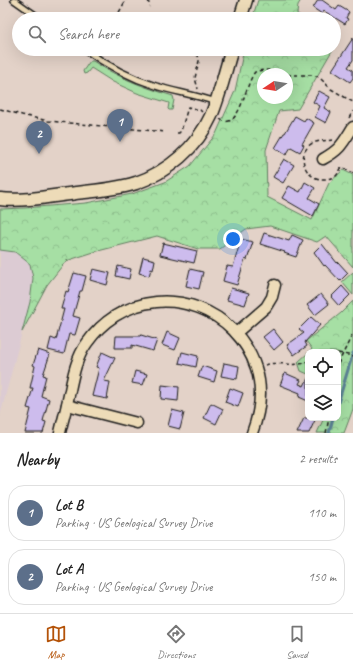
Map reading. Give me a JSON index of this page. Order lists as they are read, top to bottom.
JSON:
{
  "north": "left",
  "page": {
    "search": "Search here",
    "pins": ["1", "2"],
    "heading": ["Nearby", "2 results"],
    "list": [
      {
        "mark": "1",
        "name": "Lot B",
        "note": "Parking · US Geological Survey Drive",
        "value": "110 m"
      },
      {
        "mark": "2",
        "name": "Lot A",
        "note": "Parking · US Geological Survey Drive",
        "value": "150 m"
      }
    ],
    "nav": ["Map", "Directions", "Saved"]
  }
}
